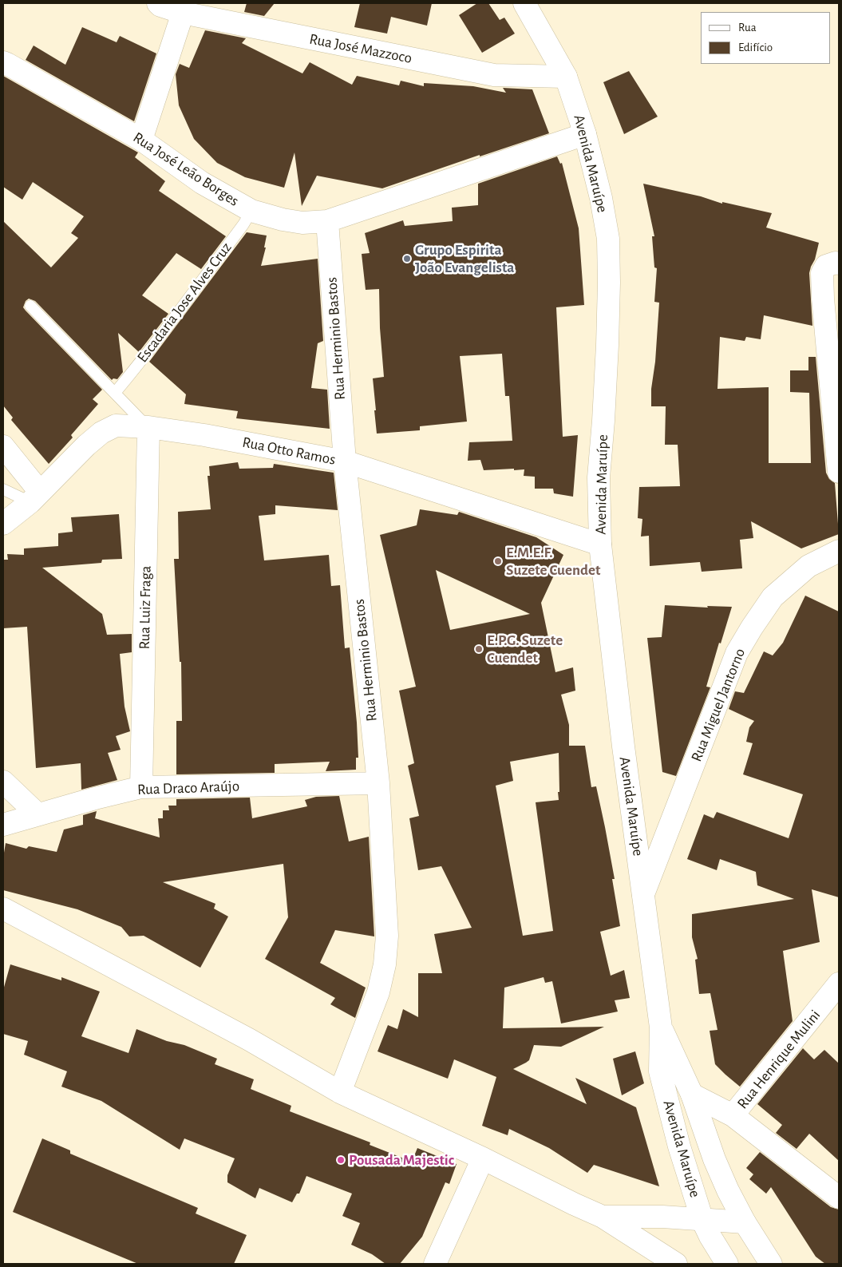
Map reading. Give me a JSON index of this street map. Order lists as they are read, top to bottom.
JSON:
{
  "streets": {
    "street": [
      "Rua José Mazzoco",
      "Avenida Maruípe",
      "Rua José Leão Borges",
      "Rua Herminio Bastos",
      "Rua Otto Ramos",
      "Rua Luiz Fraga",
      "Rua Miguel Jantorno",
      "Rua Draco Araújo",
      "Rua Henrique Mulini"
    ],
    "lane": ["Escadaria Jose Alves Cruz"]
  },
  "crossings": [
    ["Rua José Mazzoco", "Avenida Maruípe"],
    ["Avenida Maruípe", "Rua José Leão Borges"],
    ["Avenida Maruípe", "Rua Otto Ramos"],
    ["Avenida Maruípe", "Rua Miguel Jantorno"],
    ["Avenida Maruípe", "Rua Henrique Mulini"],
    ["Rua José Leão Borges", "Escadaria Jose Alves Cruz"],
    ["Rua José Leão Borges", "Rua Herminio Bastos"],
    ["Rua Herminio Bastos", "Rua Otto Ramos"],
    ["Rua Herminio Bastos", "Rua Draco Araújo"],
    ["Rua Otto Ramos", "Rua Luiz Fraga"],
    ["Rua Luiz Fraga", "Rua Draco Araújo"]
  ],
  "places": [
    "Grupo Espirita João Evangelista",
    "E.M.E.F. Suzete Cuendet",
    "E.P.G. Suzete Cuendet",
    "Pousada Majestic"
  ],
  "legend": ["Rua", "Edifício"]
}
